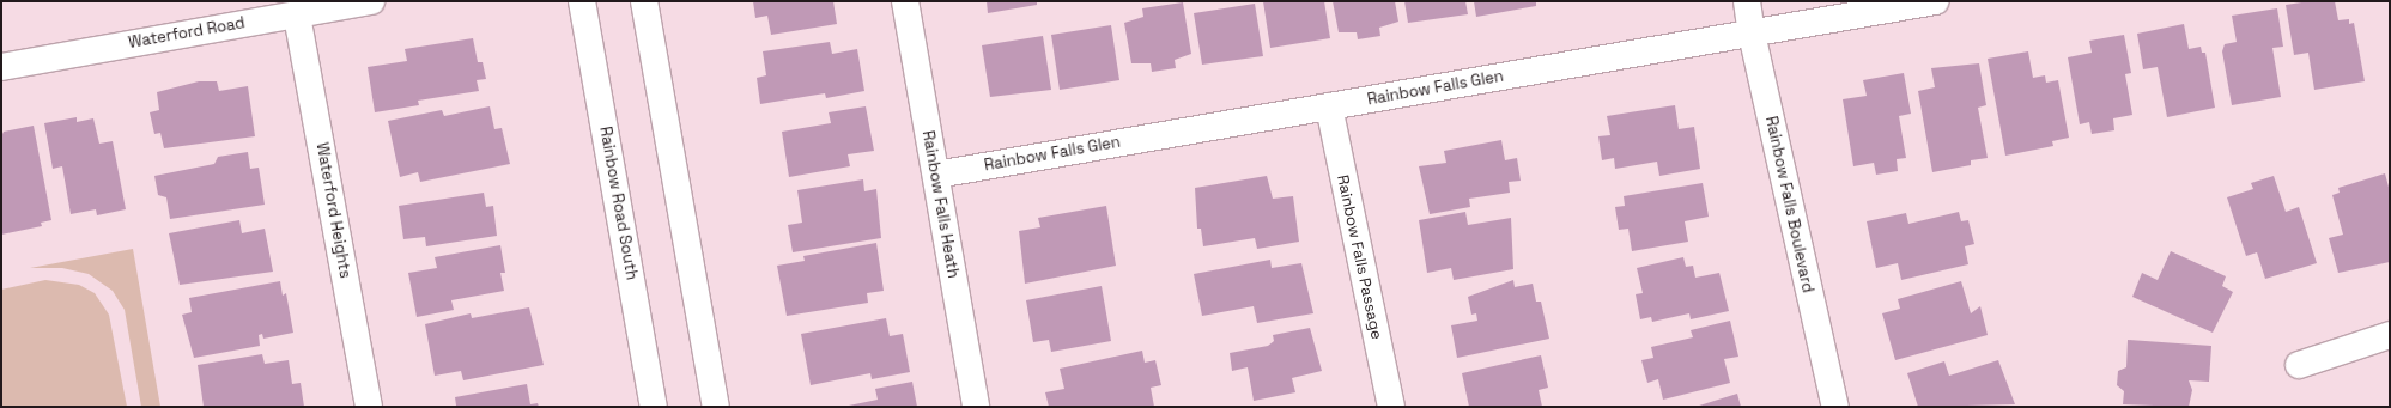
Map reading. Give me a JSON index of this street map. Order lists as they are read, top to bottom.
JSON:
{
  "streets": {
    "street": [
      "Waterford Road",
      "Rainbow Falls Glen",
      "Rainbow Road South",
      "Rainbow Falls Heath",
      "Rainbow Falls Boulevard",
      "Waterford Heights",
      "Rainbow Falls Passage"
    ]
  },
  "crossings": [
    ["Waterford Road", "Waterford Heights"],
    ["Rainbow Falls Glen", "Rainbow Falls Heath"],
    ["Rainbow Falls Glen", "Rainbow Falls Boulevard"],
    ["Rainbow Falls Glen", "Rainbow Falls Passage"]
  ]
}
